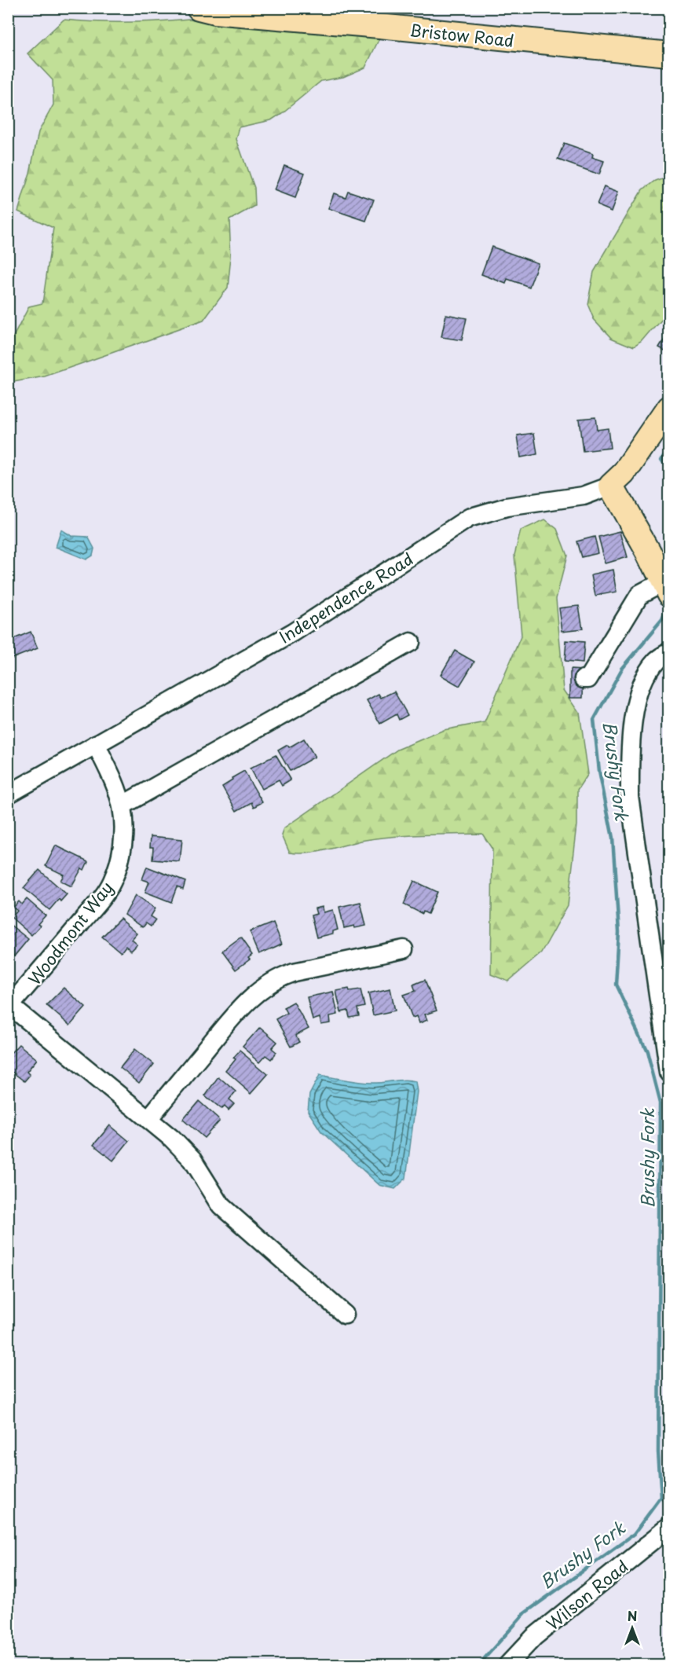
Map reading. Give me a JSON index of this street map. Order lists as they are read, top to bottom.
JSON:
{
  "streets": {
    "main road": ["Bristow Road", "Independence Road"],
    "street": ["Woodmont Way", "Wilson Road"]
  },
  "crossings": [
    ["Independence Road", "Woodmont Way"]
  ],
  "water": ["Brushy Fork"],
  "north": "top"
}
